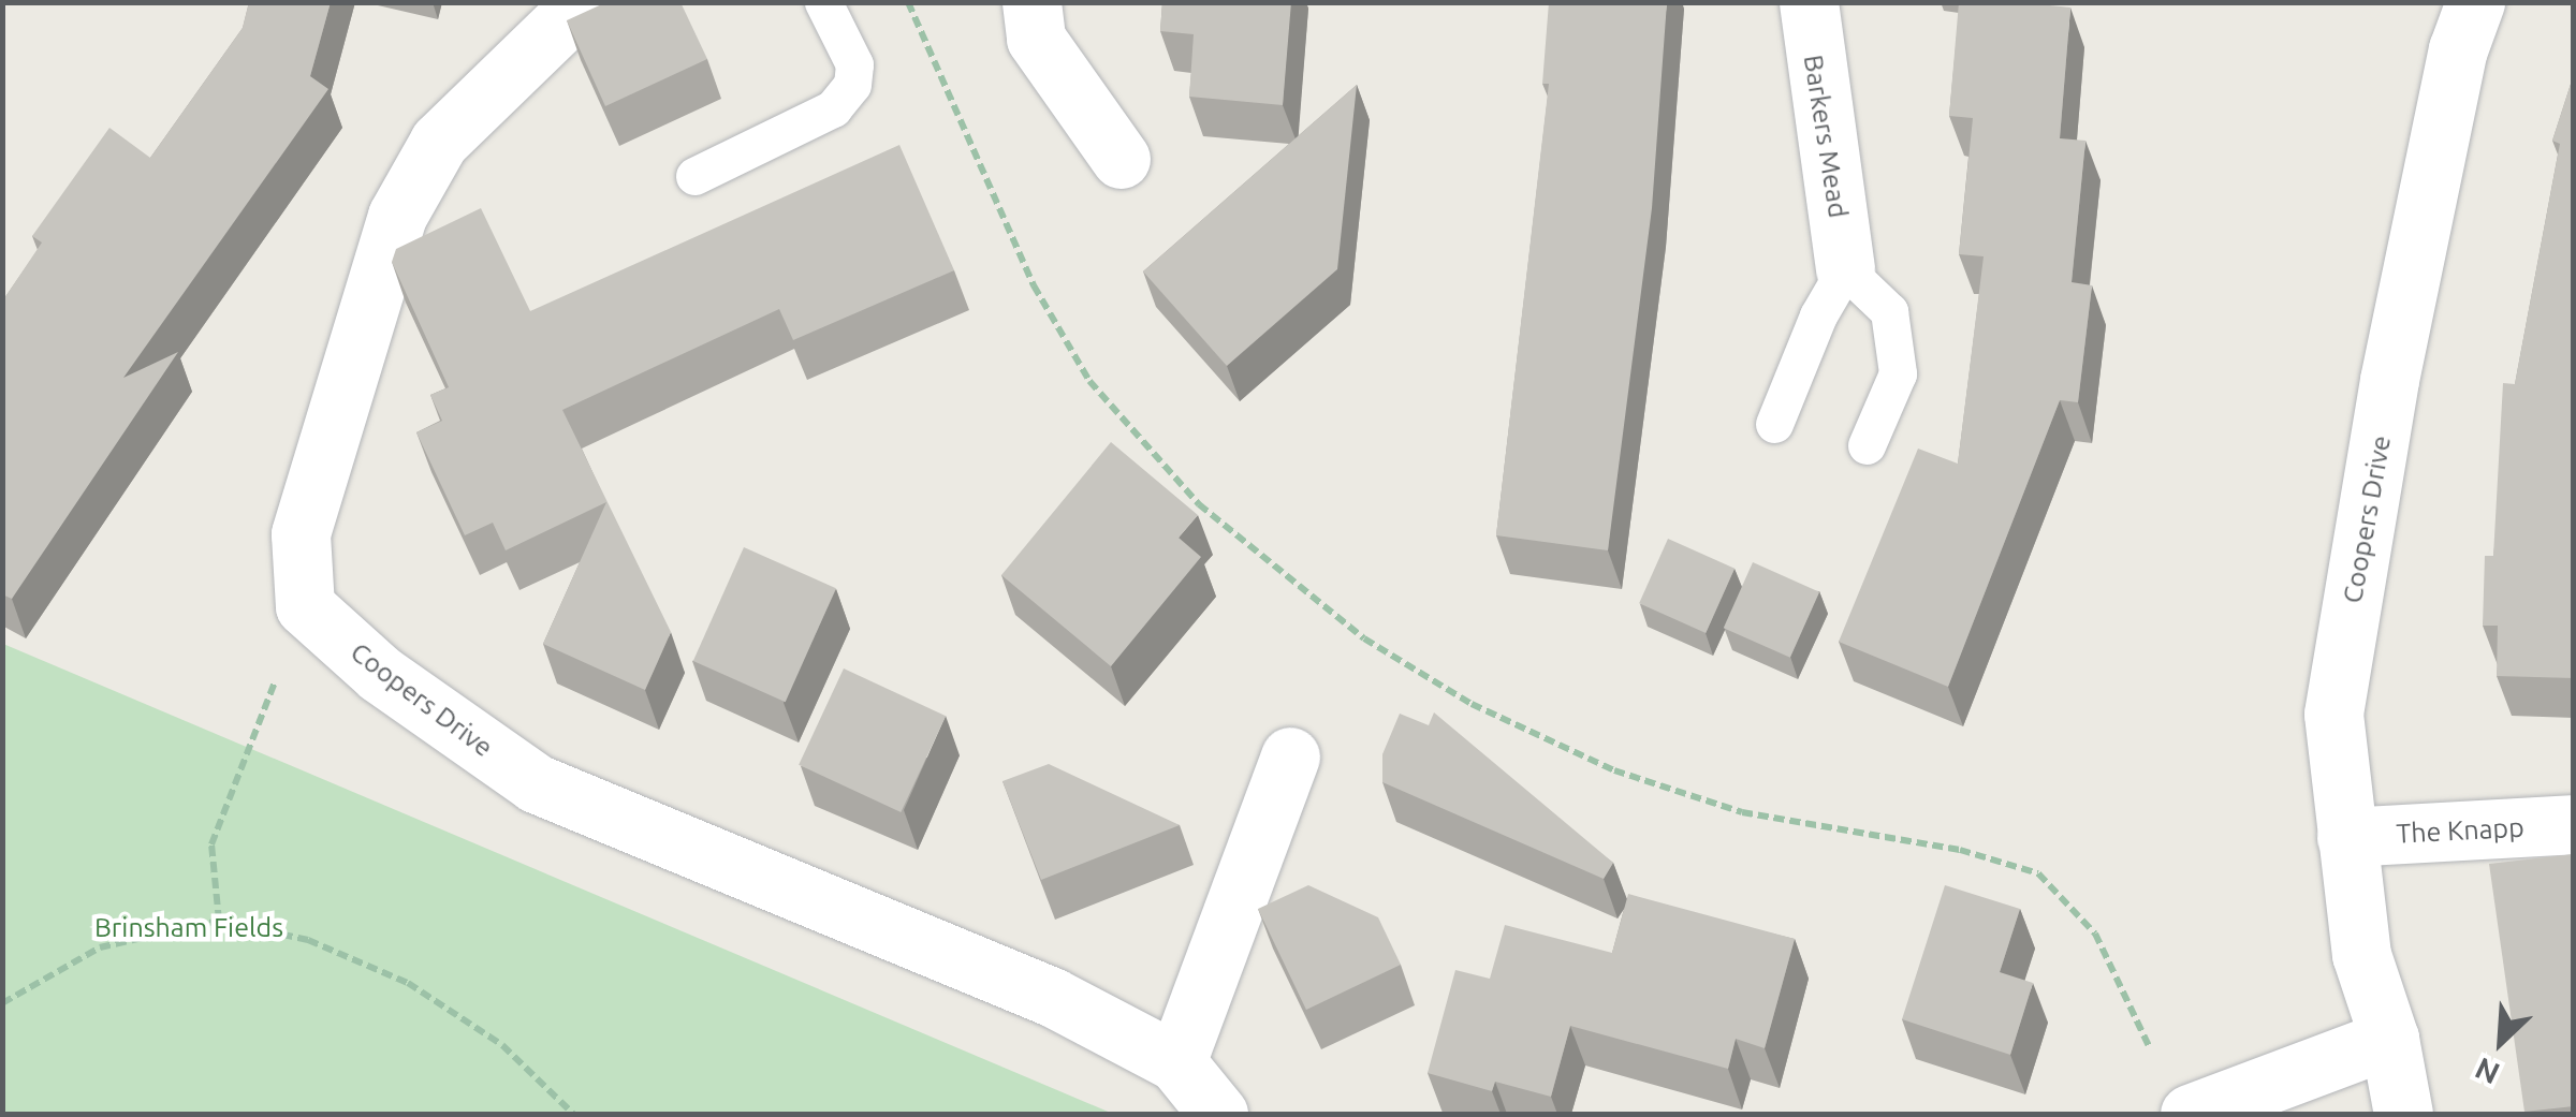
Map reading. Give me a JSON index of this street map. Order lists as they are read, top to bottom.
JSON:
{
  "streets": {
    "street": ["Barkers Mead", "Coopers Drive", "The Knapp"]
  },
  "crossings": [
    ["Coopers Drive", "The Knapp"]
  ],
  "parks": ["Brinsham Fields"],
  "north": "bottom left"
}
